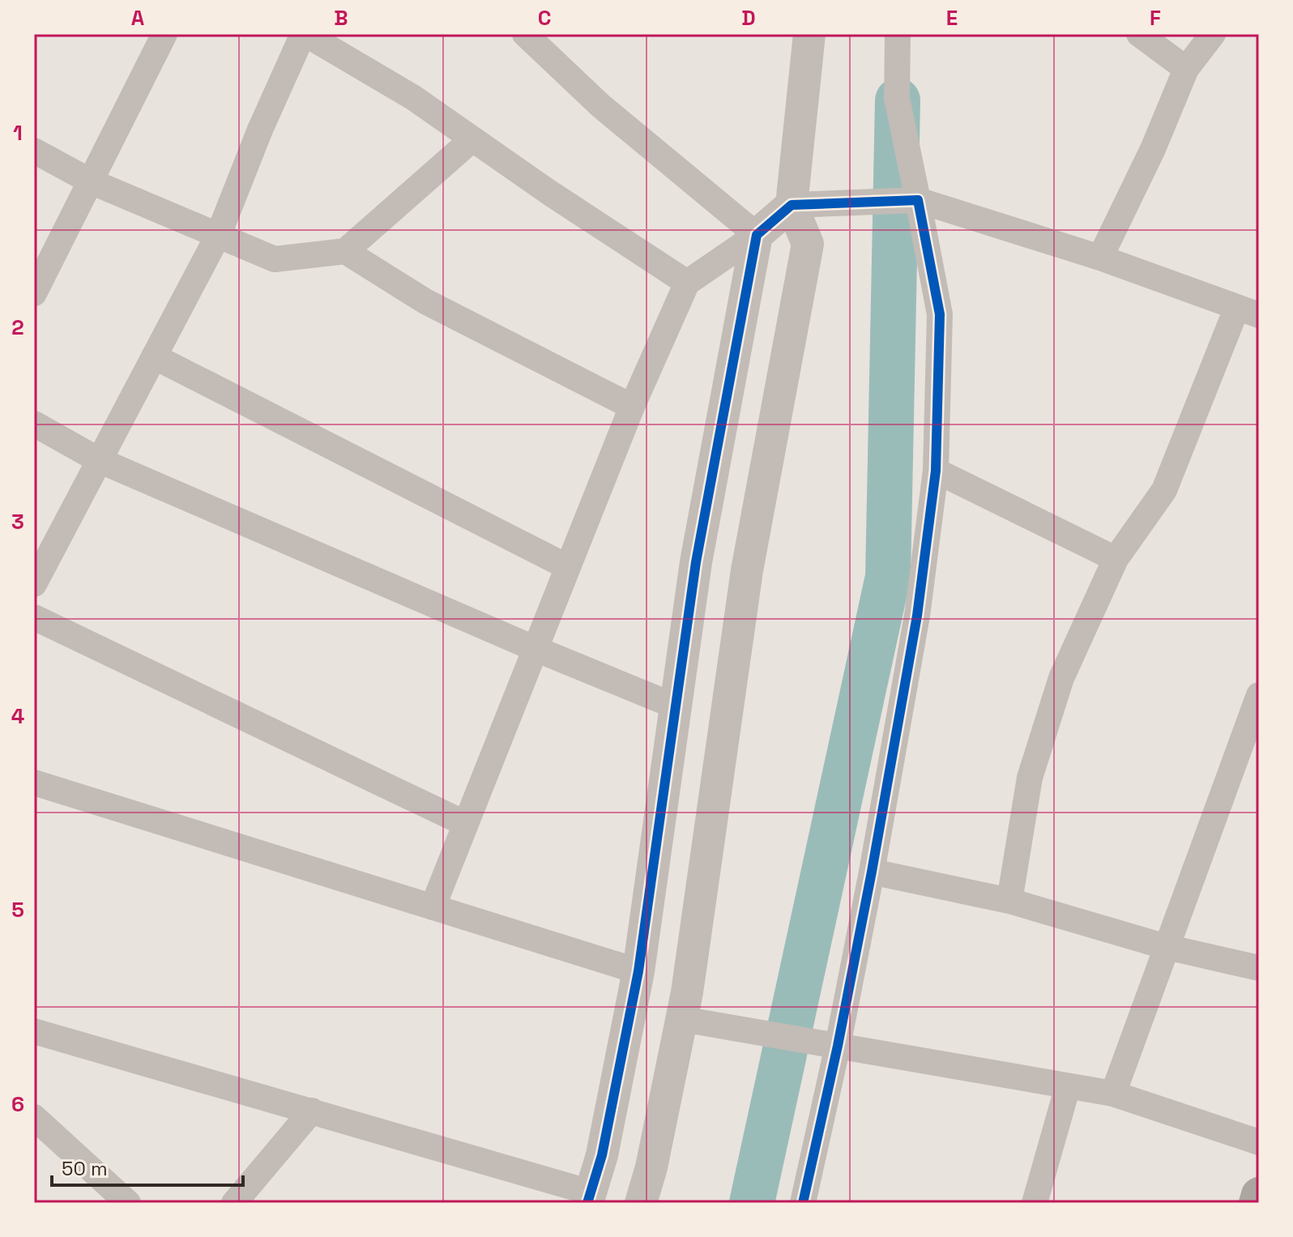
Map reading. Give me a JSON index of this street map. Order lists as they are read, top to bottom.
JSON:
{
  "scale_bar": "50 m",
  "grid": {
    "columns": [
      "A",
      "B",
      "C",
      "D",
      "E",
      "F"
    ],
    "rows": [
      "1",
      "2",
      "3",
      "4",
      "5",
      "6"
    ]
  }
}
